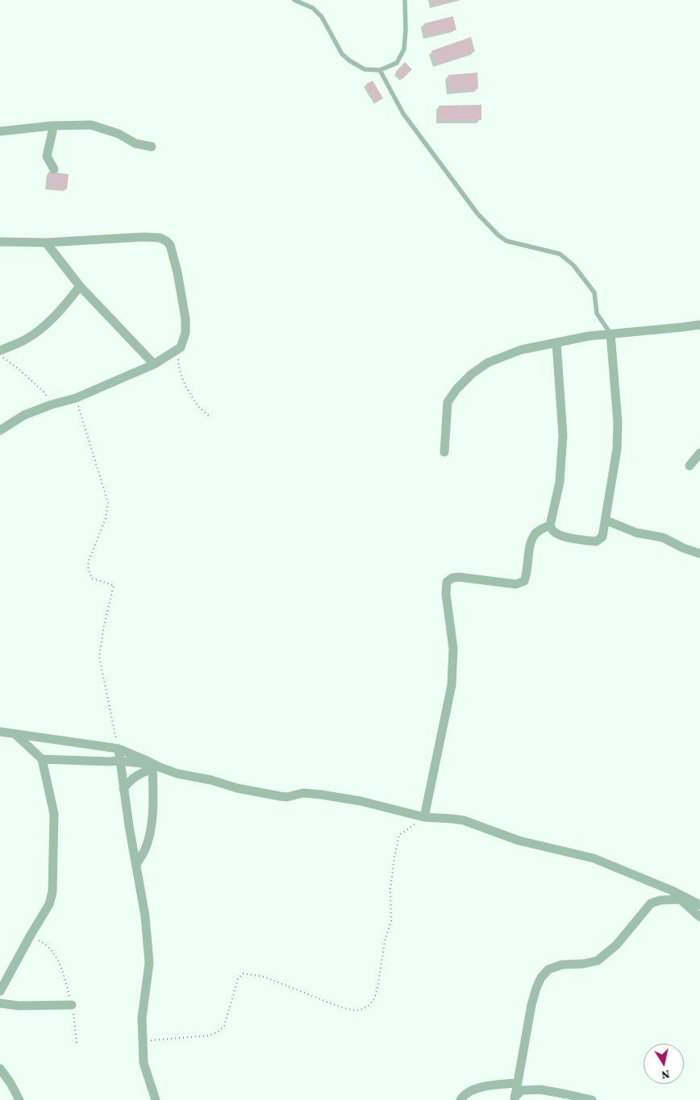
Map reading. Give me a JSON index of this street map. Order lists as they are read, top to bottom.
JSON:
{
  "north": "bottom"
}
